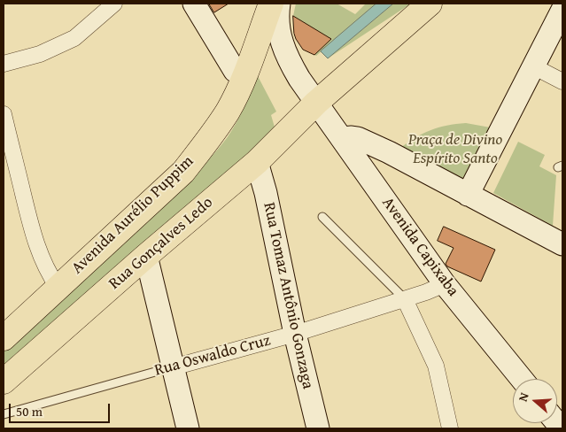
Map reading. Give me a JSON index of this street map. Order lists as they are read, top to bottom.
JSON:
{
  "streets": {
    "main road": ["Avenida Aurélio Puppim", "Rua Gonçalves Ledo"],
    "street": ["Avenida Capixaba", "Rua Tomaz Antônio Gonzaga", "Rua Oswaldo Cruz"]
  },
  "crossings": [
    ["Rua Gonçalves Ledo", "Avenida Capixaba"],
    ["Rua Gonçalves Ledo", "Rua Tomaz Antônio Gonzaga"],
    ["Avenida Capixaba", "Rua Oswaldo Cruz"],
    ["Rua Tomaz Antônio Gonzaga", "Rua Oswaldo Cruz"]
  ],
  "parks": ["Praça de Divino Espírito Santo"],
  "scale_bar": "50 m",
  "north": "left"
}
